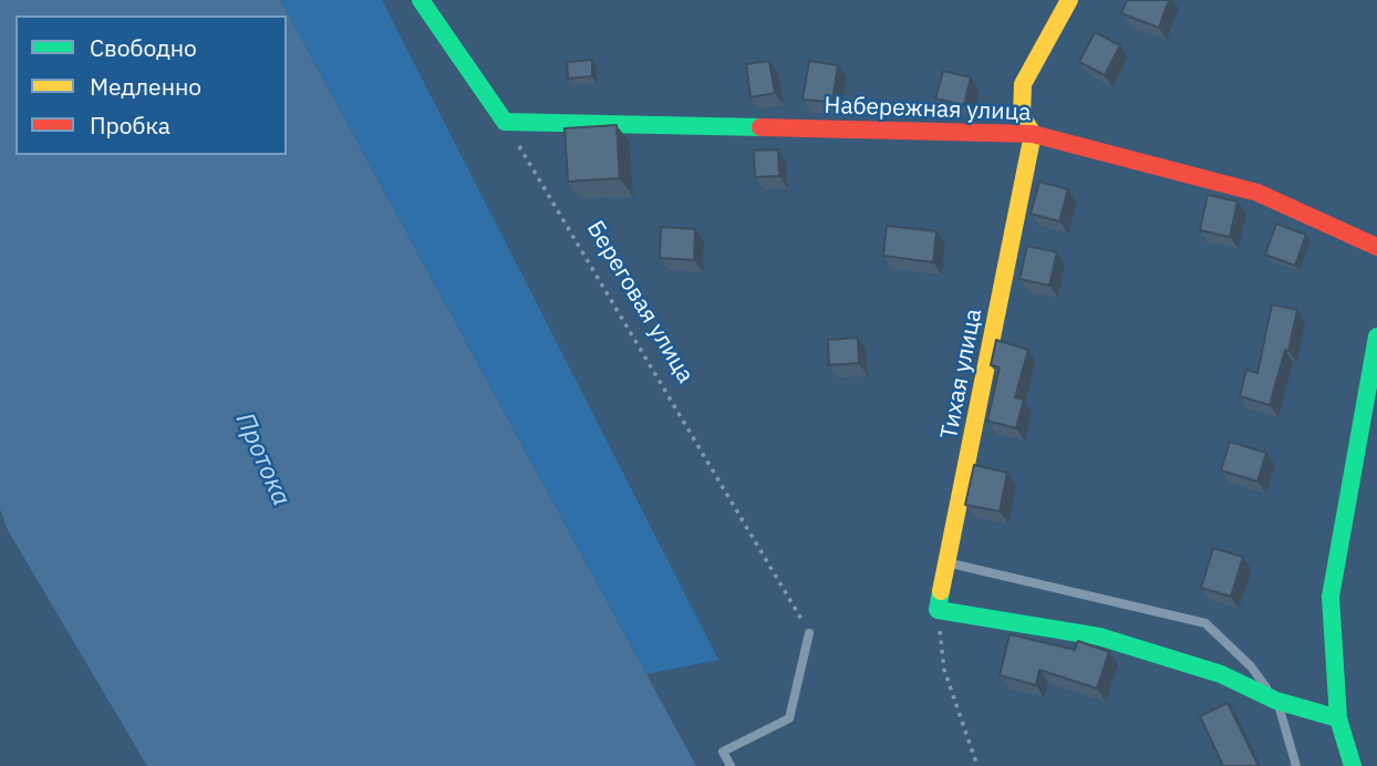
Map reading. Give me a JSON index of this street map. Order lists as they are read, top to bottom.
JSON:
{
  "streets": {
    "street": ["Набережная улица", "Тихая улица"],
    "path": ["Береговая улица"]
  },
  "crossings": [
    ["Набережная улица", "Береговая улица"],
    ["Набережная улица", "Тихая улица"]
  ],
  "water": ["Протока"],
  "legend": ["Свободно", "Медленно", "Пробка"]
}
